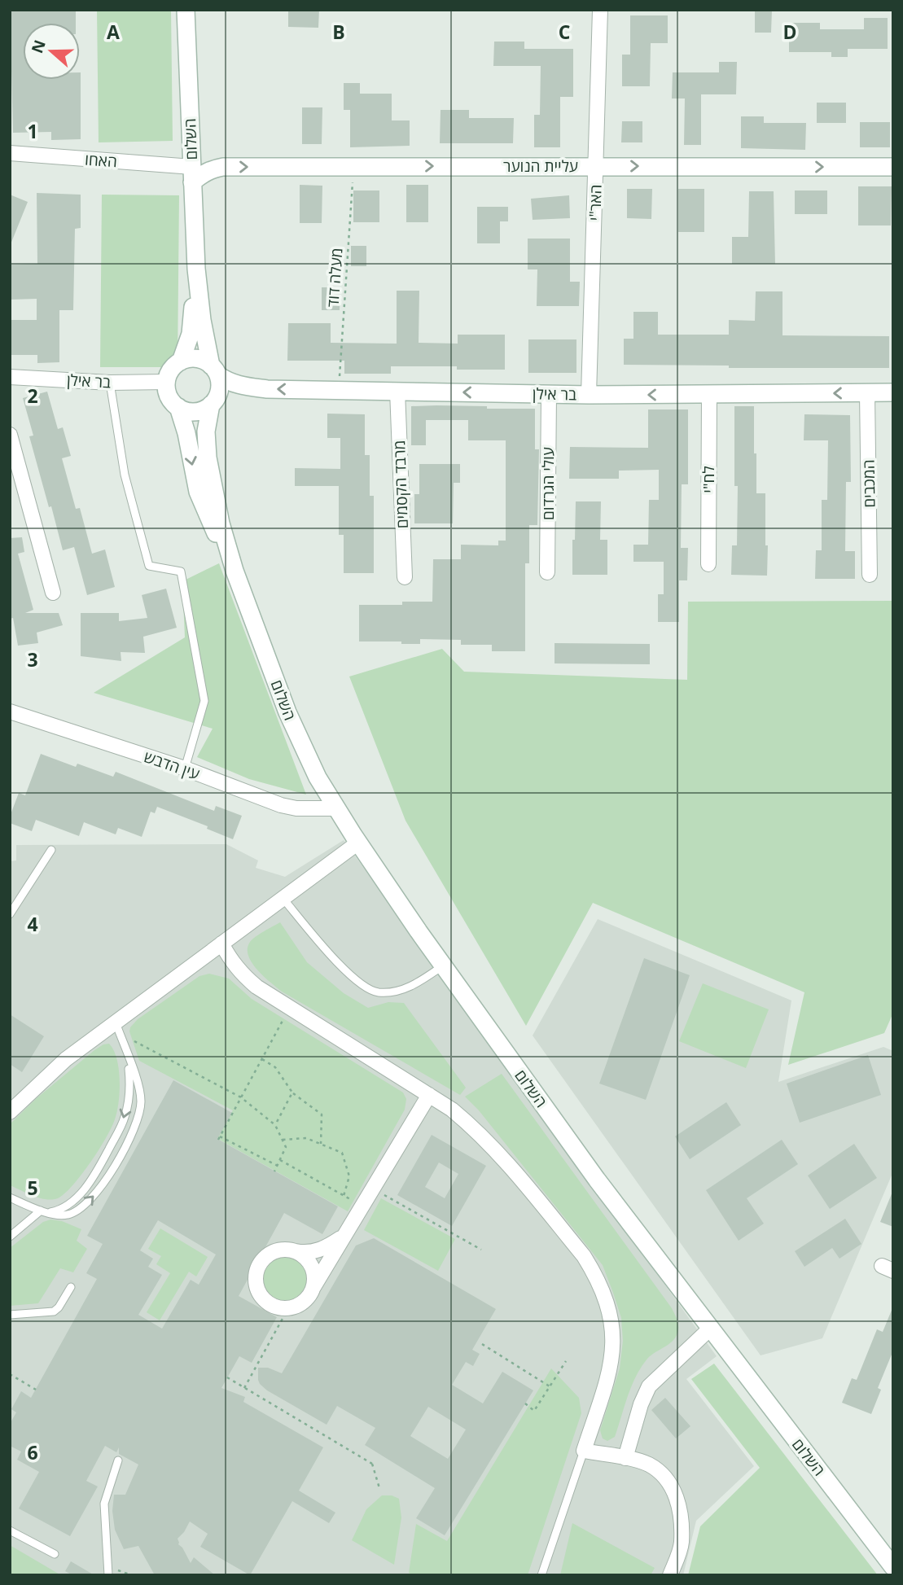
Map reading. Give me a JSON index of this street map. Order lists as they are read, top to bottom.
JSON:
{
  "streets": {
    "street": [
      "השלום",
      "האחו",
      "עליית הנוער",
      "האר\"י",
      "בר אילן",
      "לח\"י",
      "עולי הגרדום",
      "המכבים",
      "מרבד הקסמים",
      "עין הדבש"
    ],
    "path": ["מעלה דוד"]
  },
  "crossings": [
    ["השלום", "האחו"],
    ["השלום", "עליית הנוער"],
    ["השלום", "בר אילן"],
    ["השלום", "עין הדבש"],
    ["האחו", "עליית הנוער"],
    ["עליית הנוער", "האר\"י"],
    ["עליית הנוער", "מעלה דוד"],
    ["האר\"י", "בר אילן"],
    ["מעלה דוד", "בר אילן"],
    ["בר אילן", "לח\"י"],
    ["בר אילן", "עולי הגרדום"],
    ["בר אילן", "המכבים"],
    ["בר אילן", "מרבד הקסמים"]
  ],
  "one_way": ["עליית הנוער", "בר אילן"],
  "north": "left",
  "grid": {
    "columns": [
      "A",
      "B",
      "C",
      "D"
    ],
    "rows": [
      "1",
      "2",
      "3",
      "4",
      "5",
      "6"
    ]
  }
}
